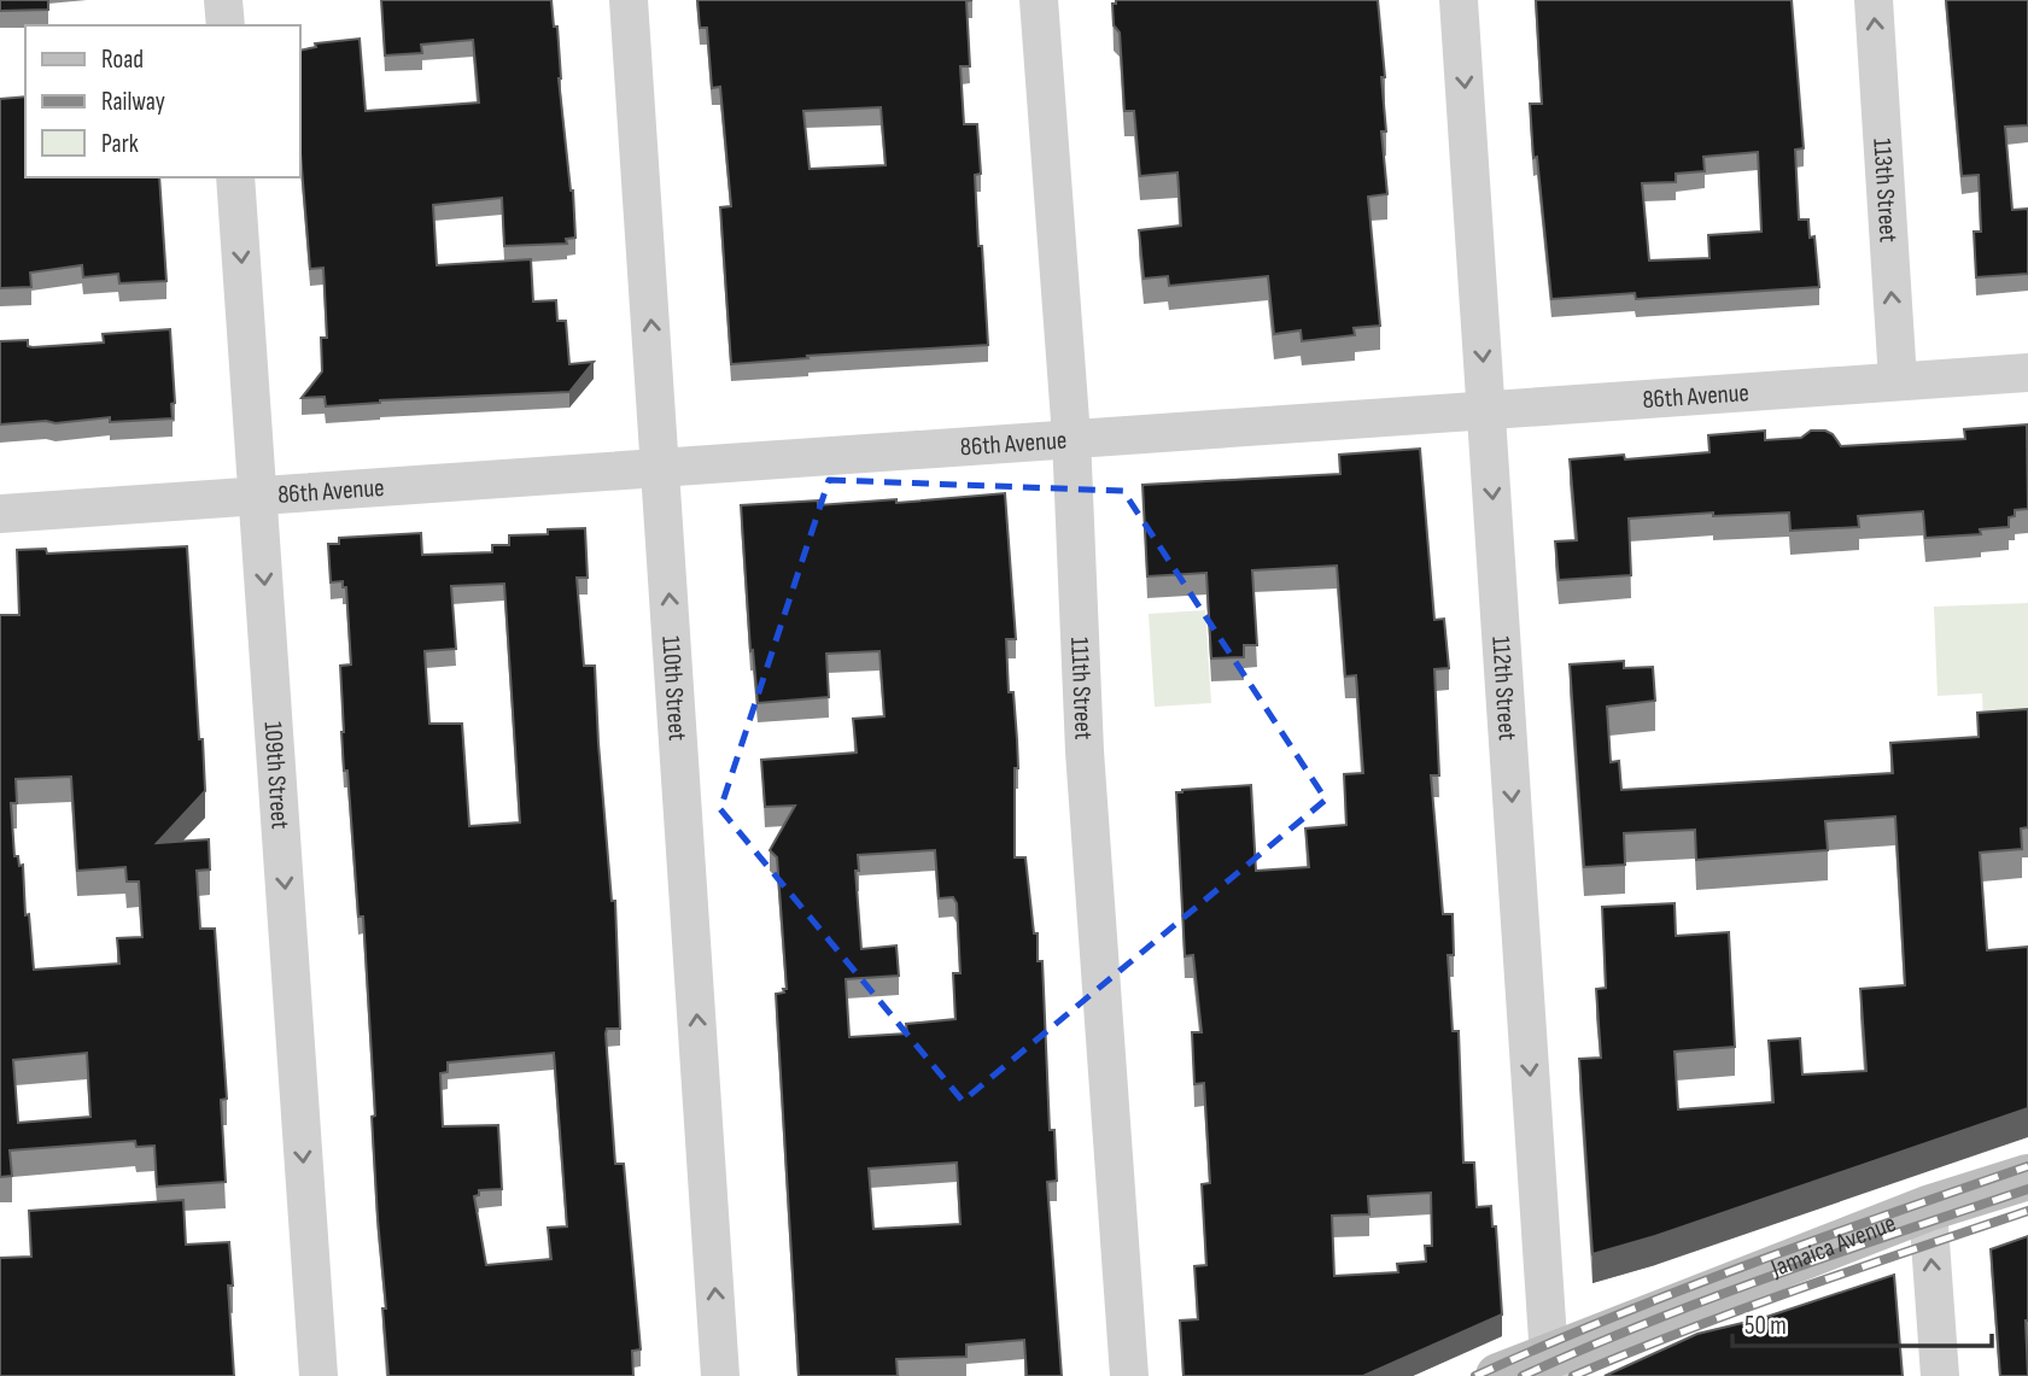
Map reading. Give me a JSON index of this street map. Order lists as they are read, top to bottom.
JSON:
{
  "streets": {
    "main road": ["Jamaica Avenue"],
    "street": [
      "113th Street",
      "86th Avenue",
      "110th Street",
      "112th Street",
      "111th Street",
      "109th Street"
    ]
  },
  "crossings": [
    ["113th Street", "86th Avenue"],
    ["86th Avenue", "110th Street"],
    ["86th Avenue", "112th Street"],
    ["86th Avenue", "111th Street"],
    ["86th Avenue", "109th Street"],
    ["112th Street", "Jamaica Avenue"]
  ],
  "one_way": [
    "113th Street",
    "110th Street",
    "112th Street",
    "109th Street"
  ],
  "legend": ["Road", "Railway", "Park"],
  "scale_bar": "50 m"
}
